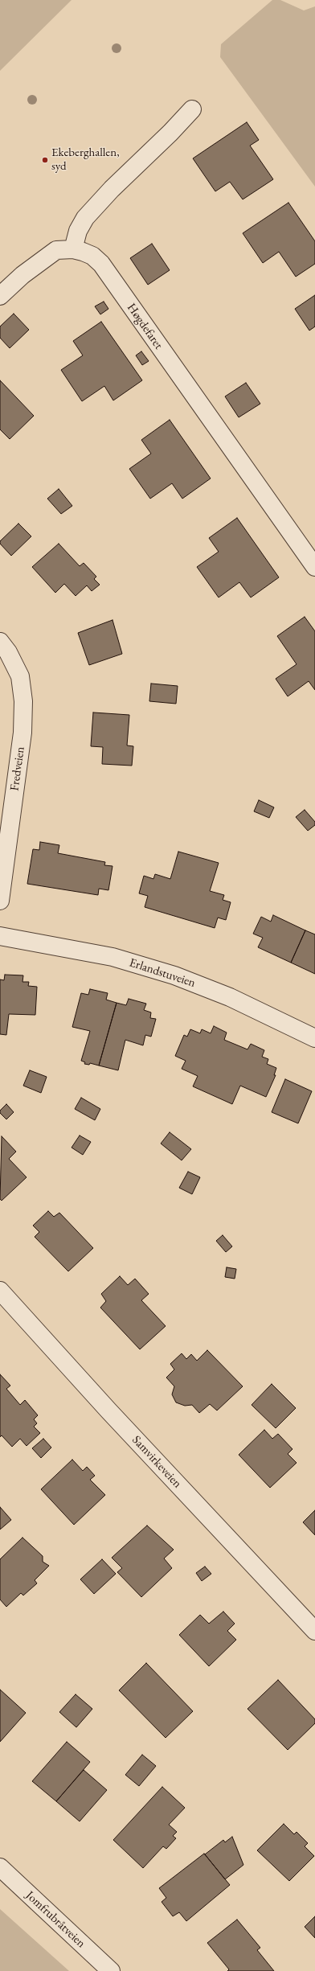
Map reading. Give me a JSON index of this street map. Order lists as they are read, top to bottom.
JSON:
{
  "streets": {
    "street": [
      "Høgdefaret",
      "Fredveien",
      "Erlandstuveien",
      "Samvirkeveien",
      "Jomfrubråtveien"
    ]
  },
  "places": ["Ekeberghallen, syd"]
}
